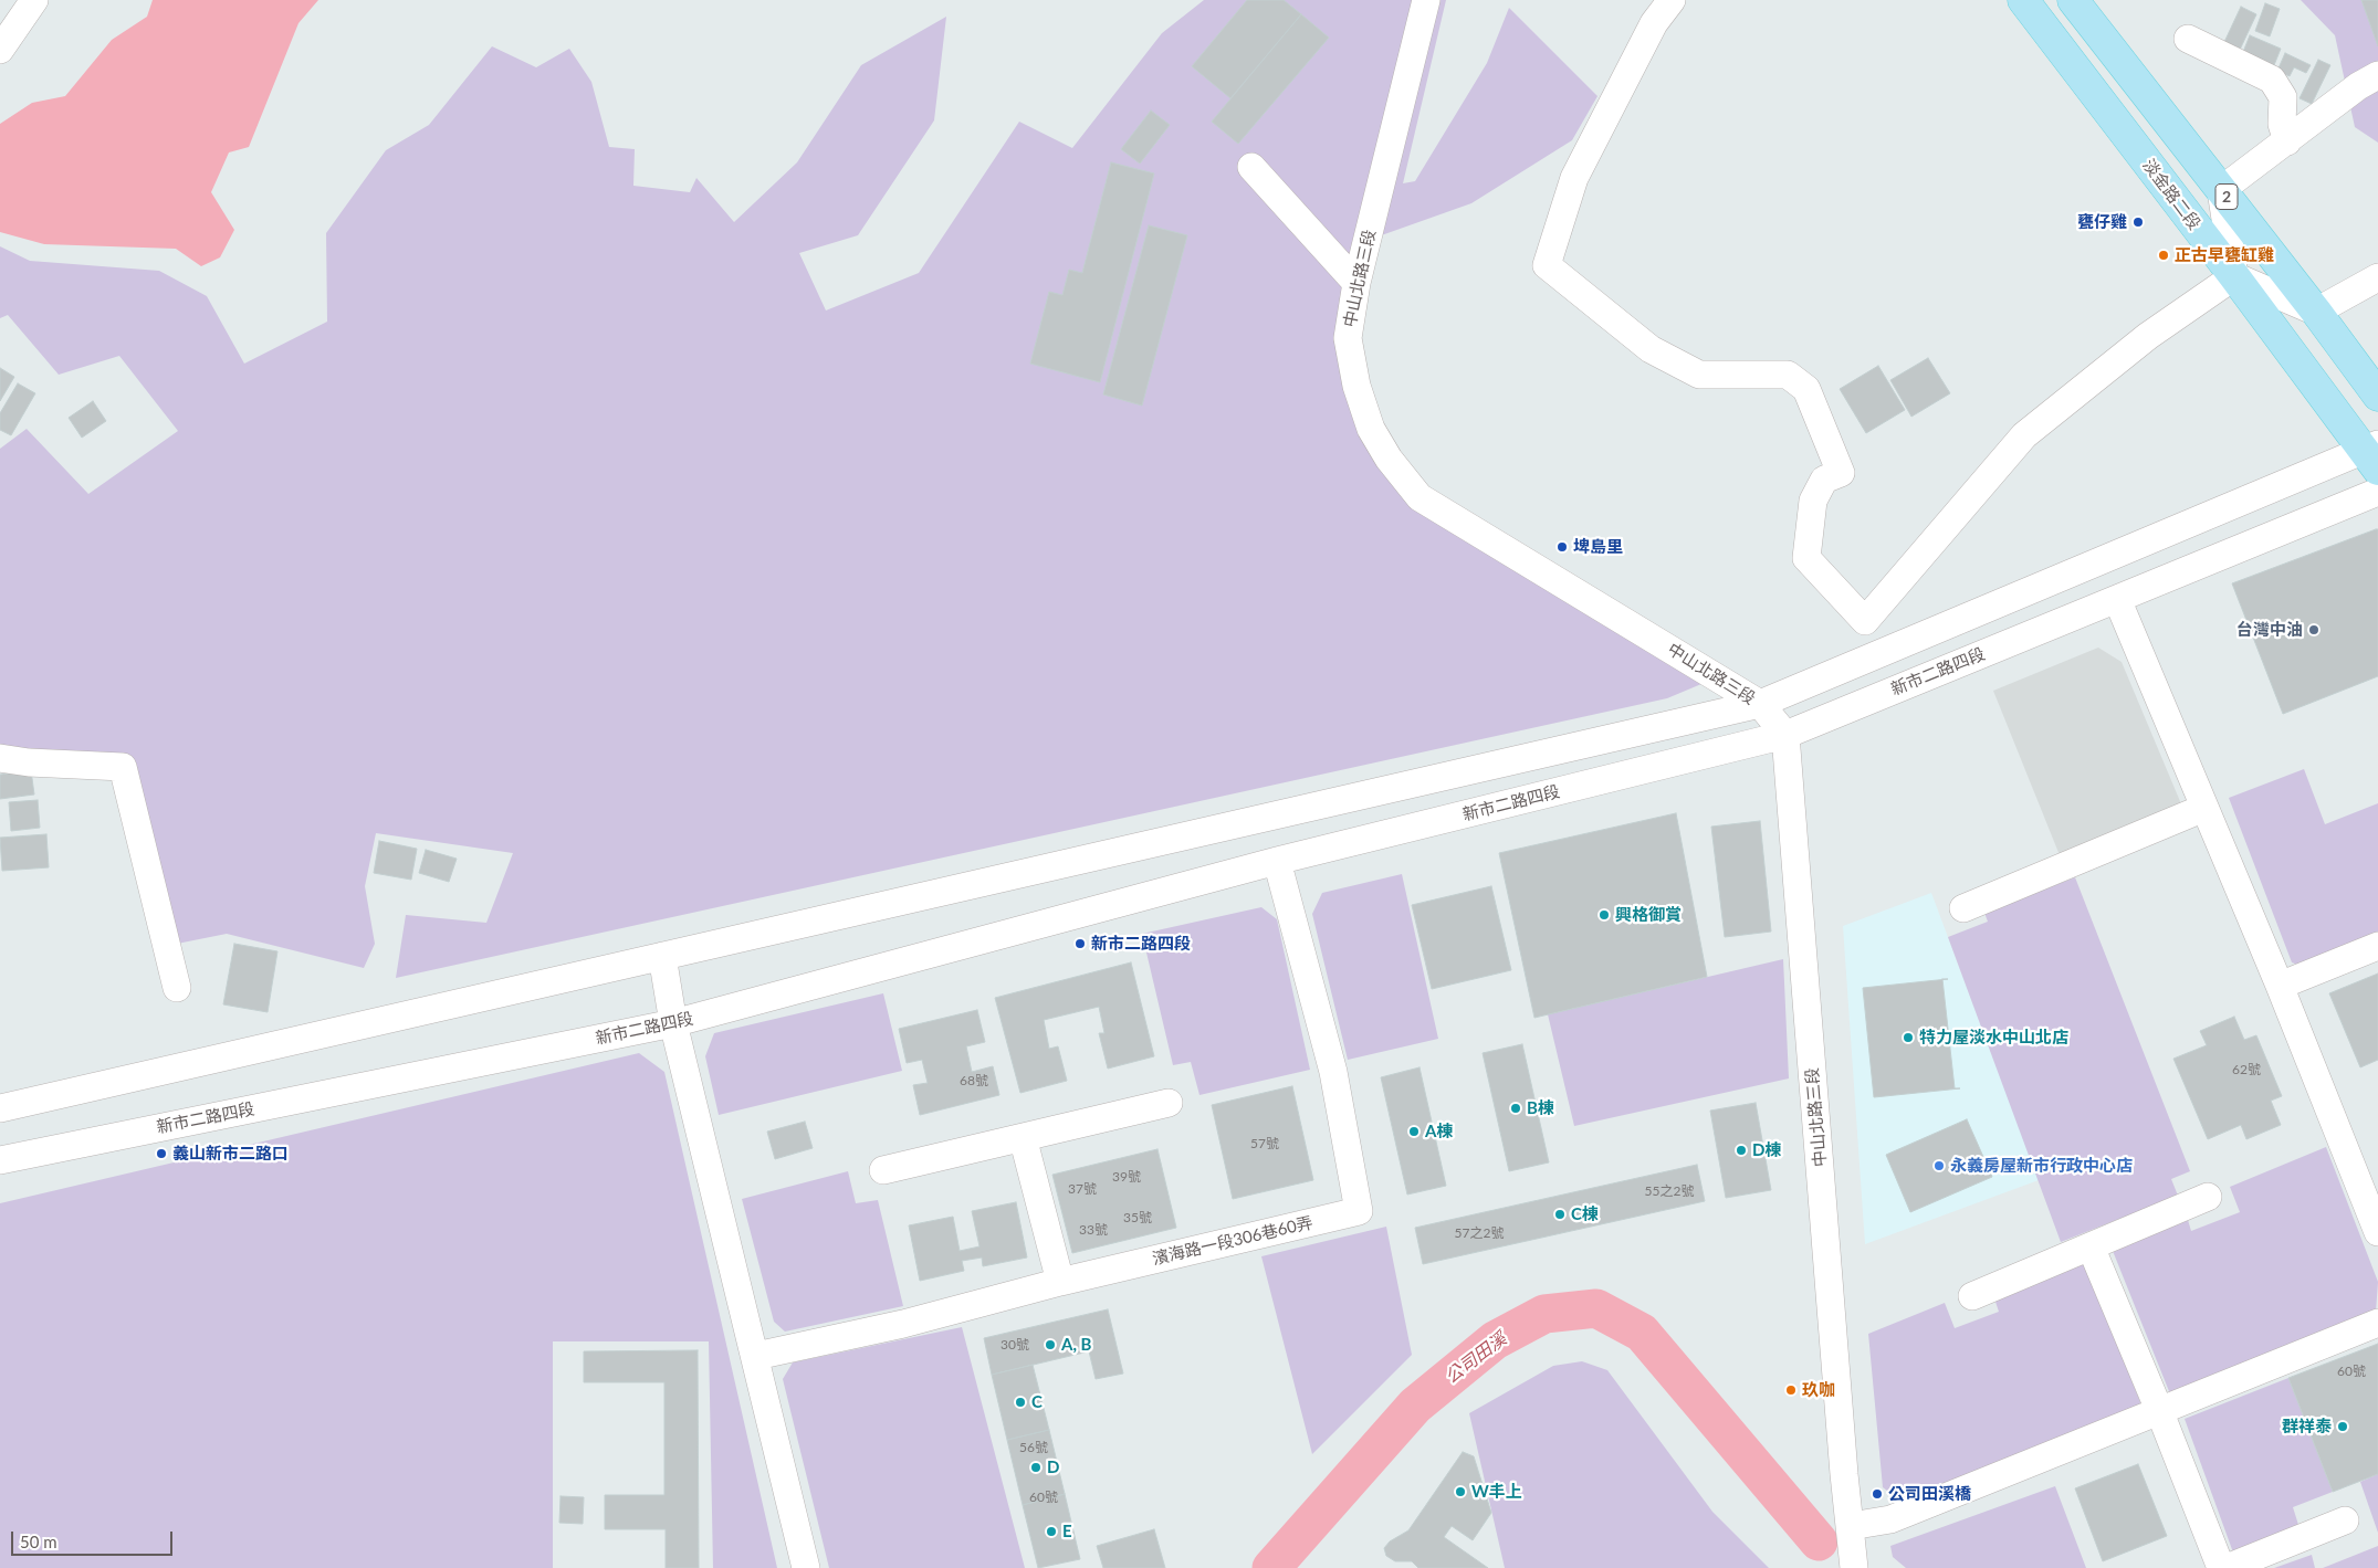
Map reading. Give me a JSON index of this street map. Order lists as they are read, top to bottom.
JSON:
{
  "streets": {
    "main road": ["淡金路二段", "2"],
    "street": ["中山北路三段", "新市二路四段", "濱海路一段306巷60弄"]
  },
  "crossings": [
    ["中山北路三段", "新市二路四段"],
    ["新市二路四段", "濱海路一段306巷60弄"]
  ],
  "water": ["公司田溪"],
  "places": [
    "甕仔雞",
    "正古早甕缸雞",
    "埤島里",
    "台灣中油",
    "興格御賞",
    "新市二路四段",
    "特力屋淡水中山北店",
    "B棟",
    "A棟",
    "D棟",
    "義山新市二路口",
    "永義房屋新市行政中心店",
    "C棟",
    "A, B",
    "玖咖",
    "C",
    "群祥泰",
    "D",
    "W丰上",
    "公司田溪橋",
    "E"
  ],
  "house_numbers": [
    "62號",
    "68號",
    "57號",
    "39號",
    "37號",
    "55之2號",
    "35號",
    "33號",
    "57之2號",
    "30號",
    "60號",
    "56號",
    "60號"
  ],
  "scale_bar": "50 m"
}
